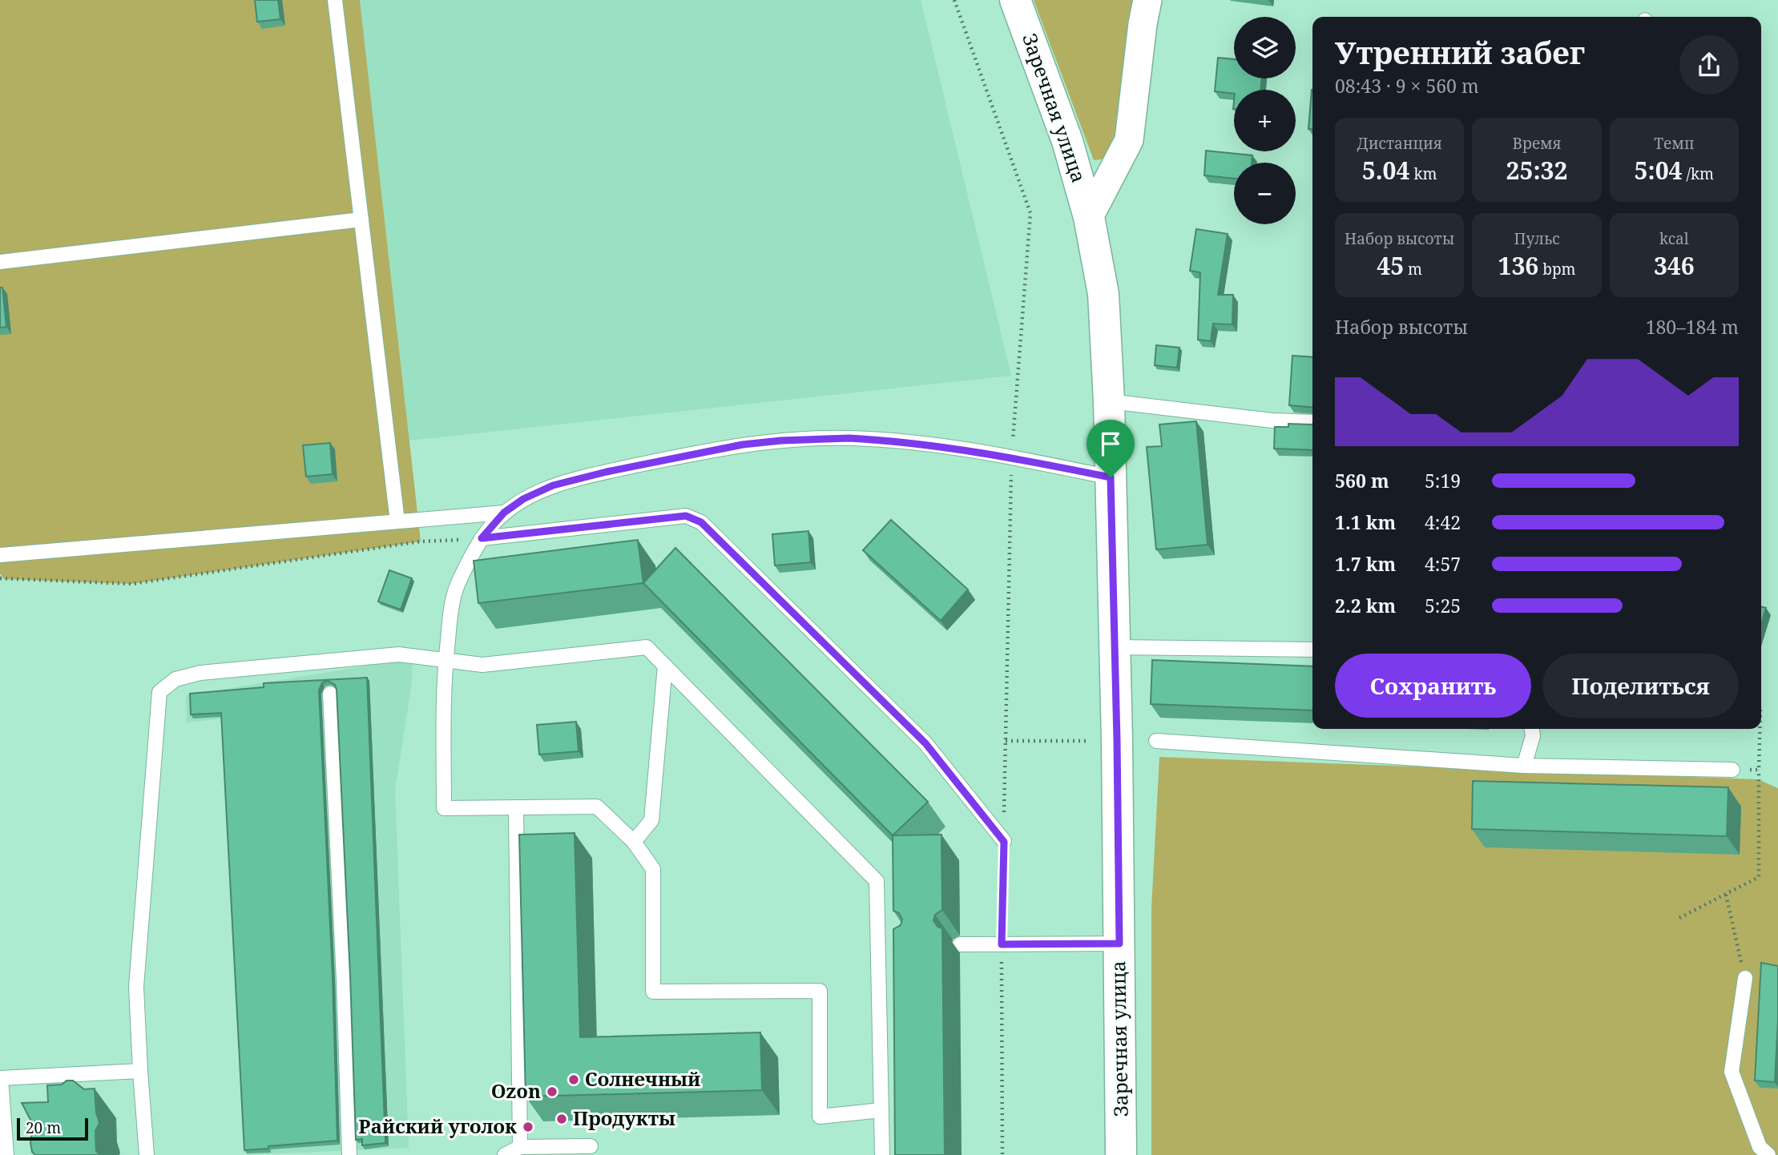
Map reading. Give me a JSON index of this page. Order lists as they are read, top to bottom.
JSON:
{
  "streets": {
    "street": ["Заречная улица"]
  },
  "places": [
    "Солнечный",
    "Ozon",
    "Продукты",
    "Райский уголок"
  ],
  "scale_bar": "20 m",
  "page": {
    "map_buttons": ["+", "−"],
    "heading": ["Утренний забег", "08:43 · 9 × 560 m"],
    "stats": [
      ["Дистанция", "5.04 km"],
      ["Время", "25:32"],
      ["Темп", "5:04 /km"],
      ["Набор высоты", "45 m"],
      ["Пульс", "136 bpm"],
      ["kcal", "346"]
    ],
    "chart": ["Набор высоты", "180–184 m"],
    "list": [
      {
        "name": "560 m",
        "note": "5:19"
      },
      {
        "name": "1.1 km",
        "note": "4:42"
      },
      {
        "name": "1.7 km",
        "note": "4:57"
      },
      {
        "name": "2.2 km",
        "note": "5:25"
      }
    ],
    "buttons": ["Сохранить", "Поделиться"],
    "scale": "20 m"
  }
}
